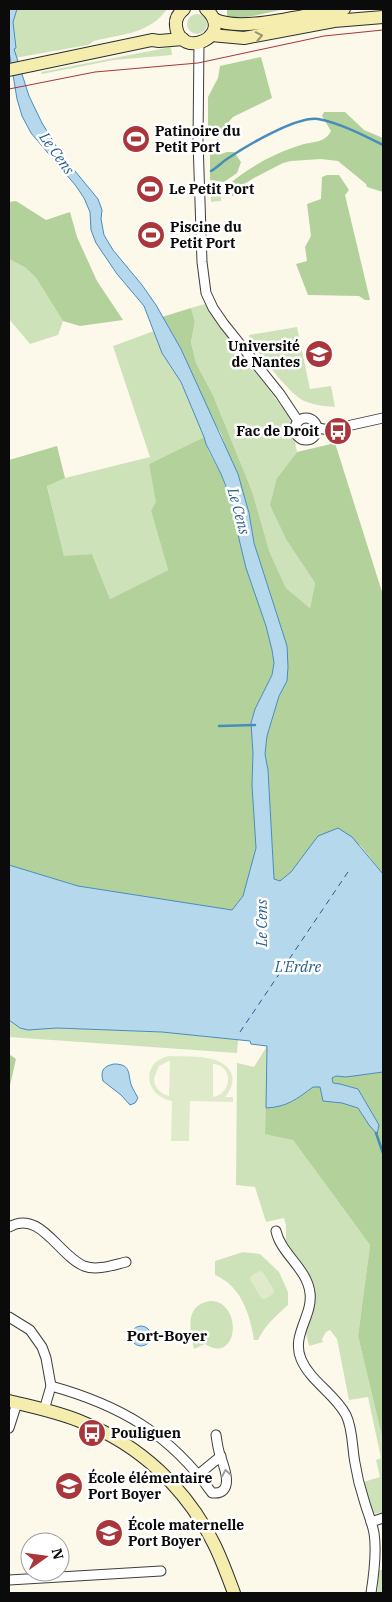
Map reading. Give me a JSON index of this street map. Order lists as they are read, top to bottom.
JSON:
{
  "districts": ["Port-Boyer"],
  "water": ["Le Cens", "L'Erdre"],
  "places": {
    "sports": ["Patinoire du Petit Port", "Le Petit Port", "Piscine du Petit Port"],
    "school or university": ["Université de Nantes", "École élémentaire Port Boyer", "École maternelle Port Boyer"],
    "bus stop": ["Fac de Droit", "Pouliguen"]
  },
  "north": "right"
}
